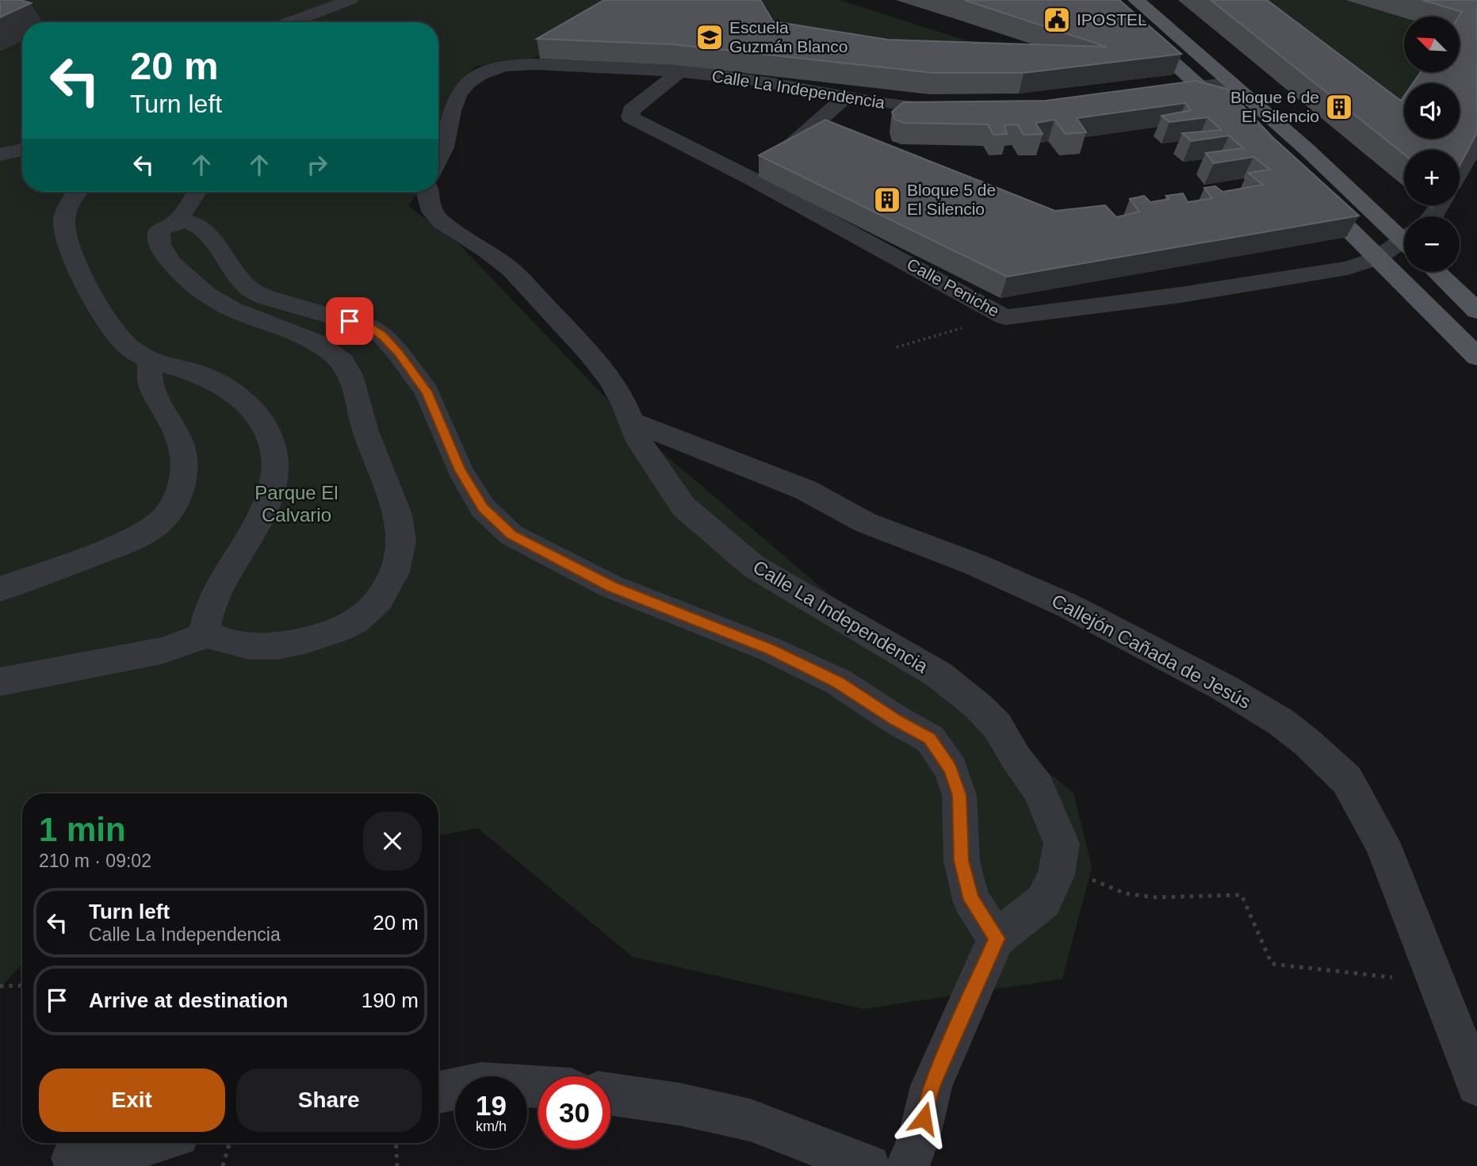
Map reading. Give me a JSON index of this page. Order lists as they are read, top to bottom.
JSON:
{
  "streets": {
    "street": ["Calle La Independencia", "Calle Peniche", "Callejón Cañada de Jesús"]
  },
  "crossings": [
    ["Calle La Independencia", "Calle Peniche"],
    ["Calle La Independencia", "Callejón Cañada de Jesús"]
  ],
  "parks": ["Parque El Calvario"],
  "places": {
    "public building": ["IPOSTEL"],
    "school or university": ["Escuela Guzmán Blanco"],
    "building": ["Bloque 6 de El Silencio", "Bloque 5 de El Silencio"]
  },
  "north": "top left",
  "page": {
    "map_buttons": ["+", "−"],
    "turn": ["20 m", "Turn left"],
    "heading": ["1 min", "210 m · 09:02"],
    "list": [
      {
        "name": "Turn left",
        "note": "Calle La Independencia",
        "value": "20 m"
      },
      {
        "name": "Arrive at destination",
        "value": "190 m"
      }
    ],
    "buttons": ["Exit", "Share"],
    "speed": "19 km/h",
    "limit": "30"
  }
}
